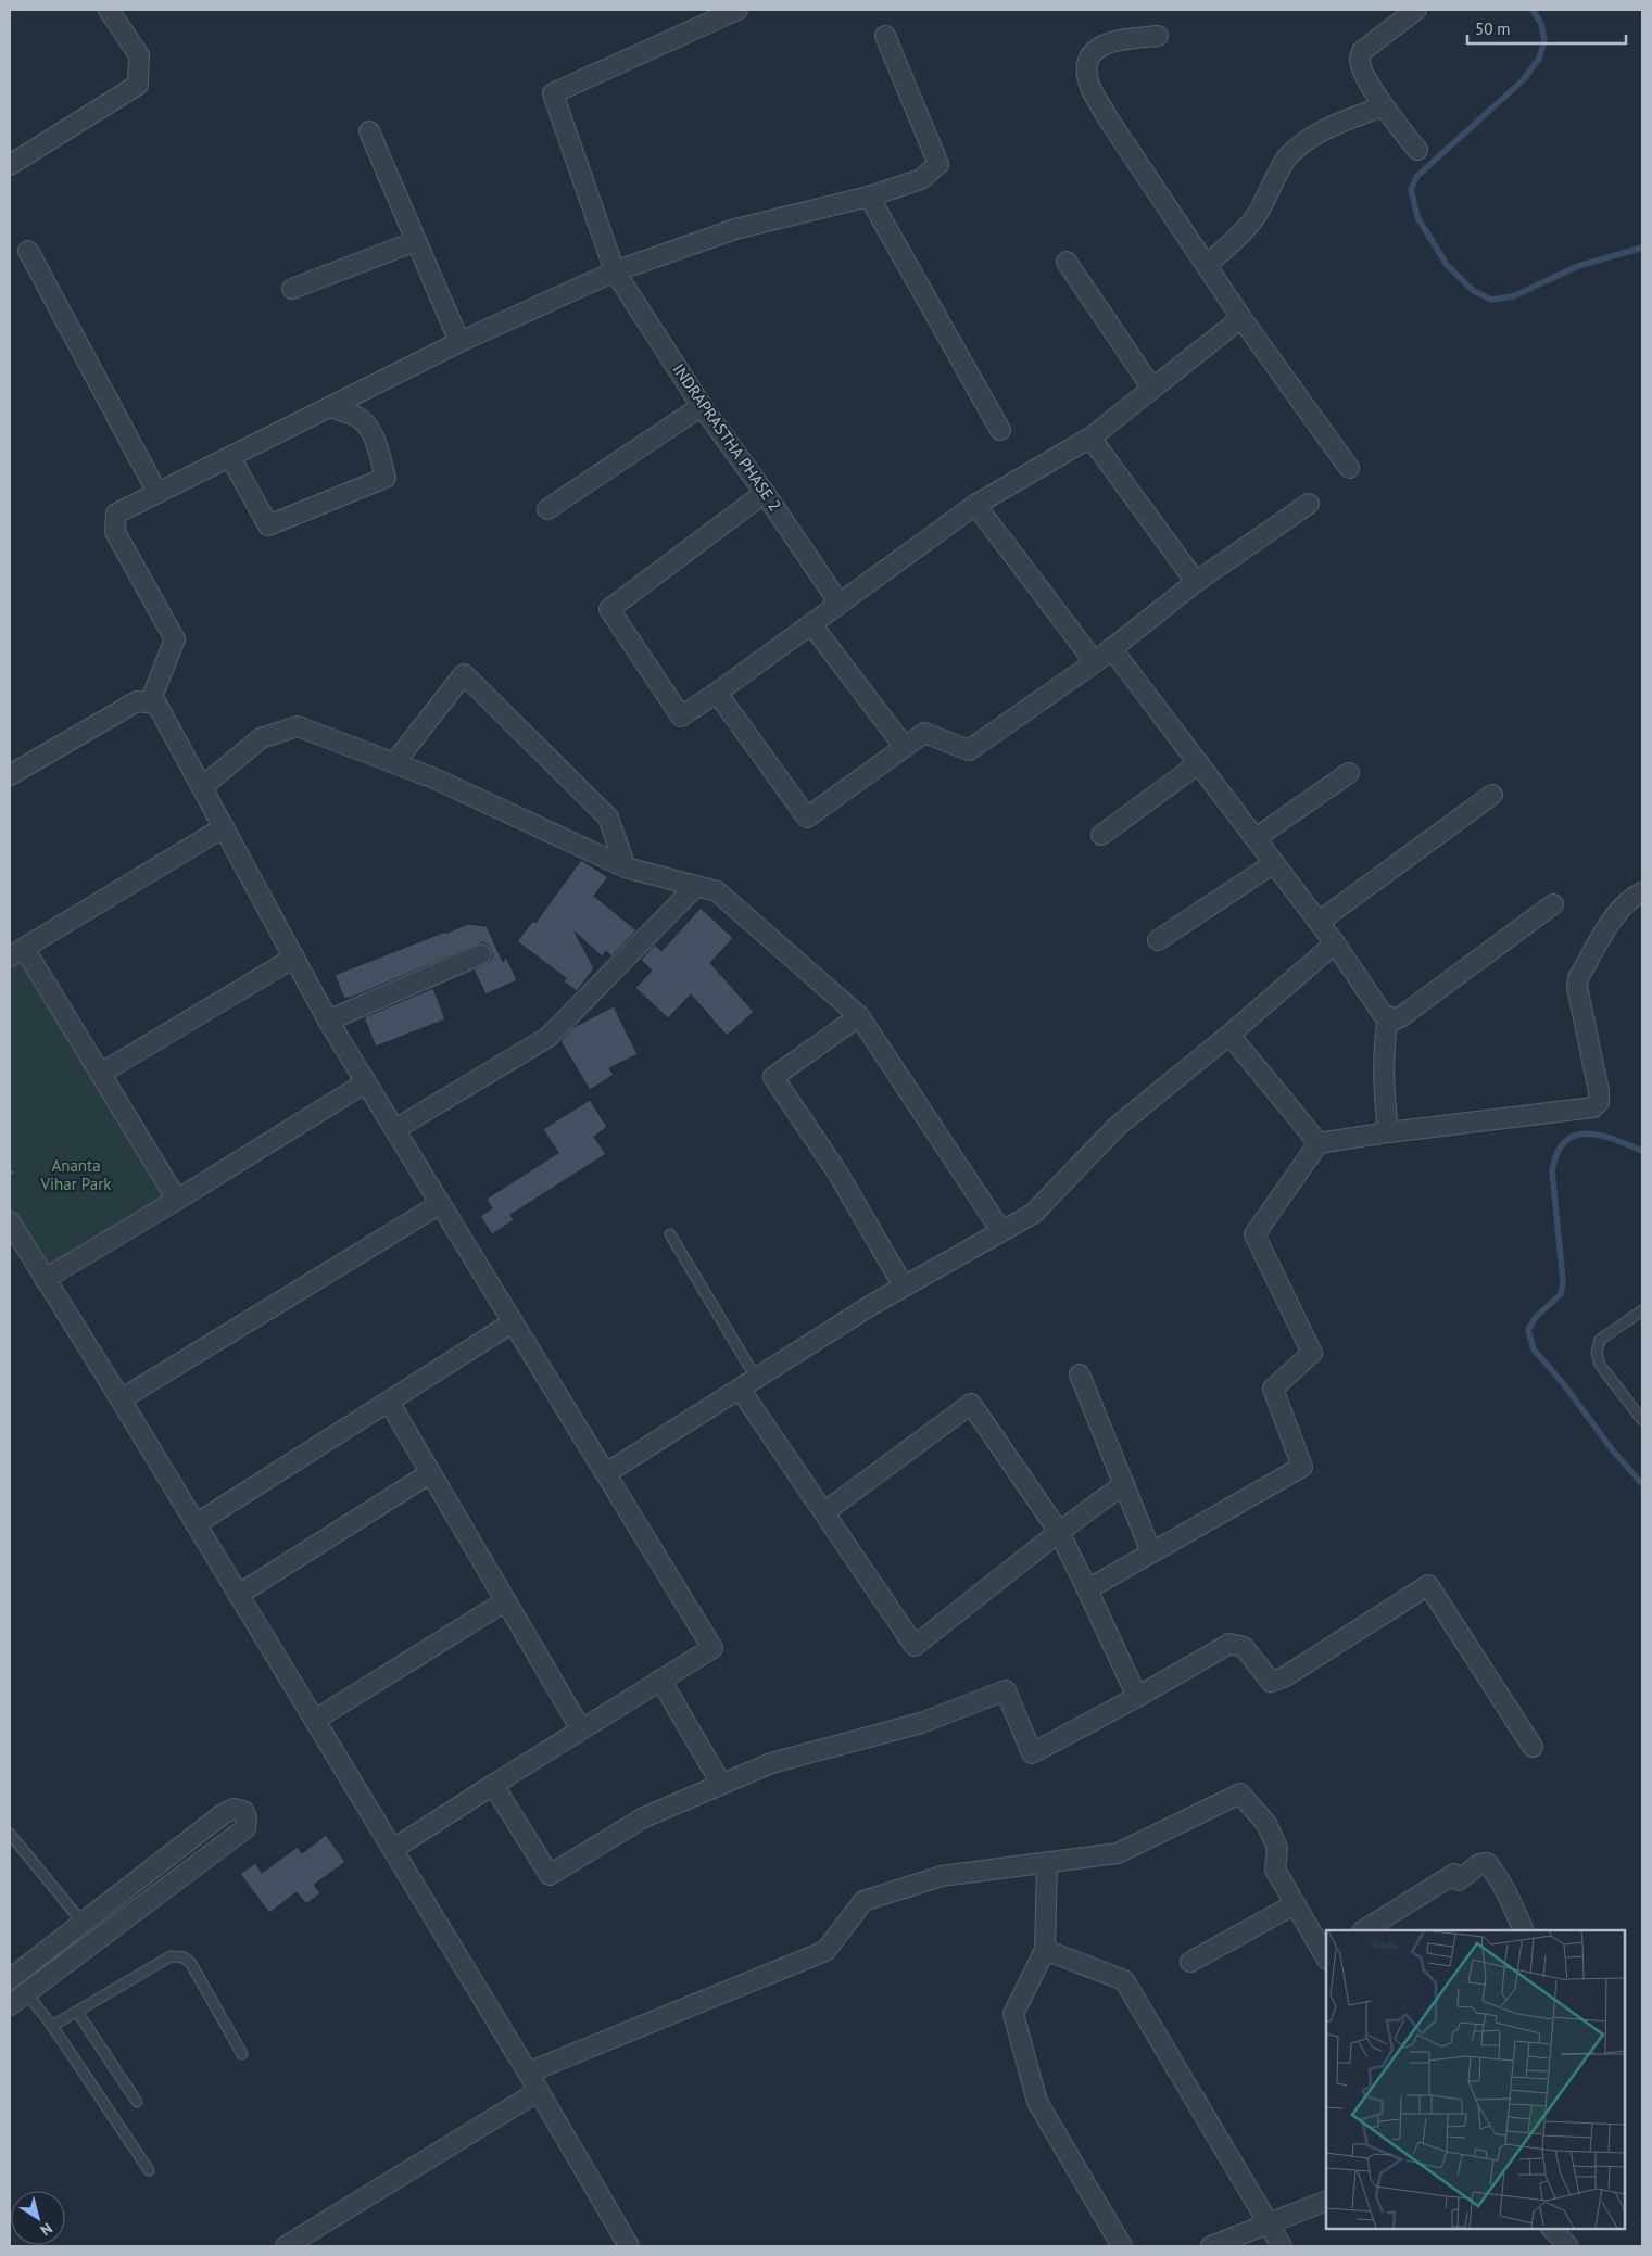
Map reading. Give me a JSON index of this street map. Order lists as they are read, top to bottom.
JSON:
{
  "streets": {
    "street": ["INDRAPRASTHA PHASE 2"]
  },
  "parks": ["Ananta Vihar Park"],
  "scale_bar": "50 m",
  "north": "bottom right"
}
